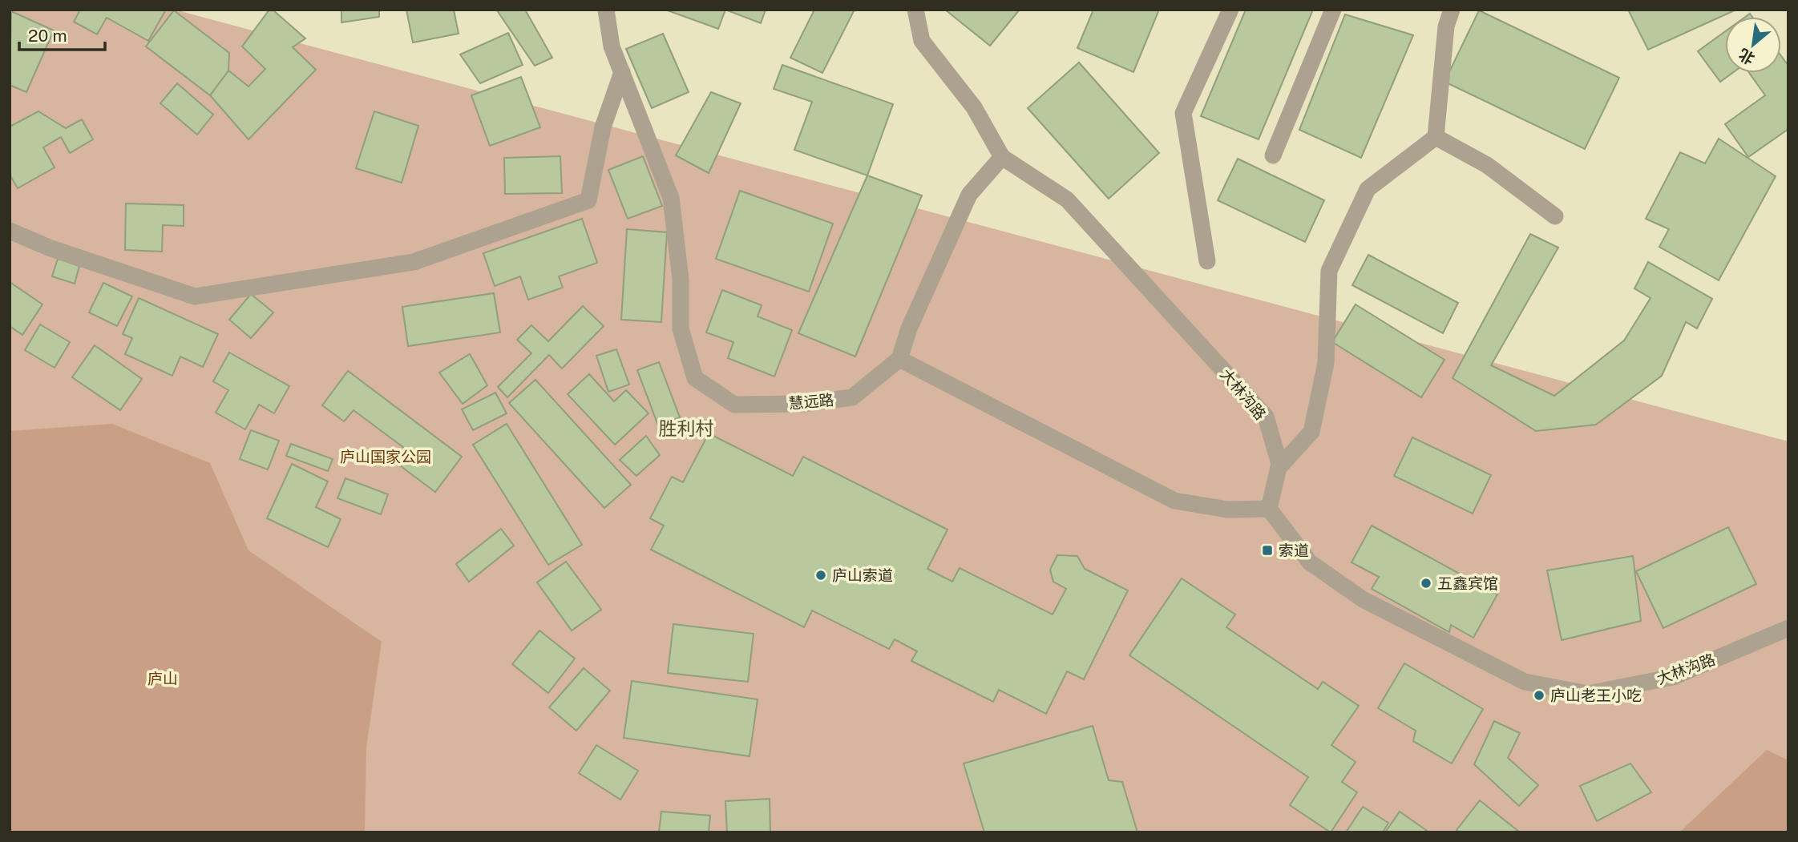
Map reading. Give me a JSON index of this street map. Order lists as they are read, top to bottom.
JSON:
{
  "streets": {
    "street": ["大林沟路", "慧远路"]
  },
  "districts": ["胜利村"],
  "parks": ["庐山国家公园", "庐山"],
  "places": {
    "transit": ["索道"],
    "other": ["庐山索道", "五鑫宾馆", "庐山老王小吃"]
  },
  "scale_bar": "20 m",
  "north": "bottom left"
}
